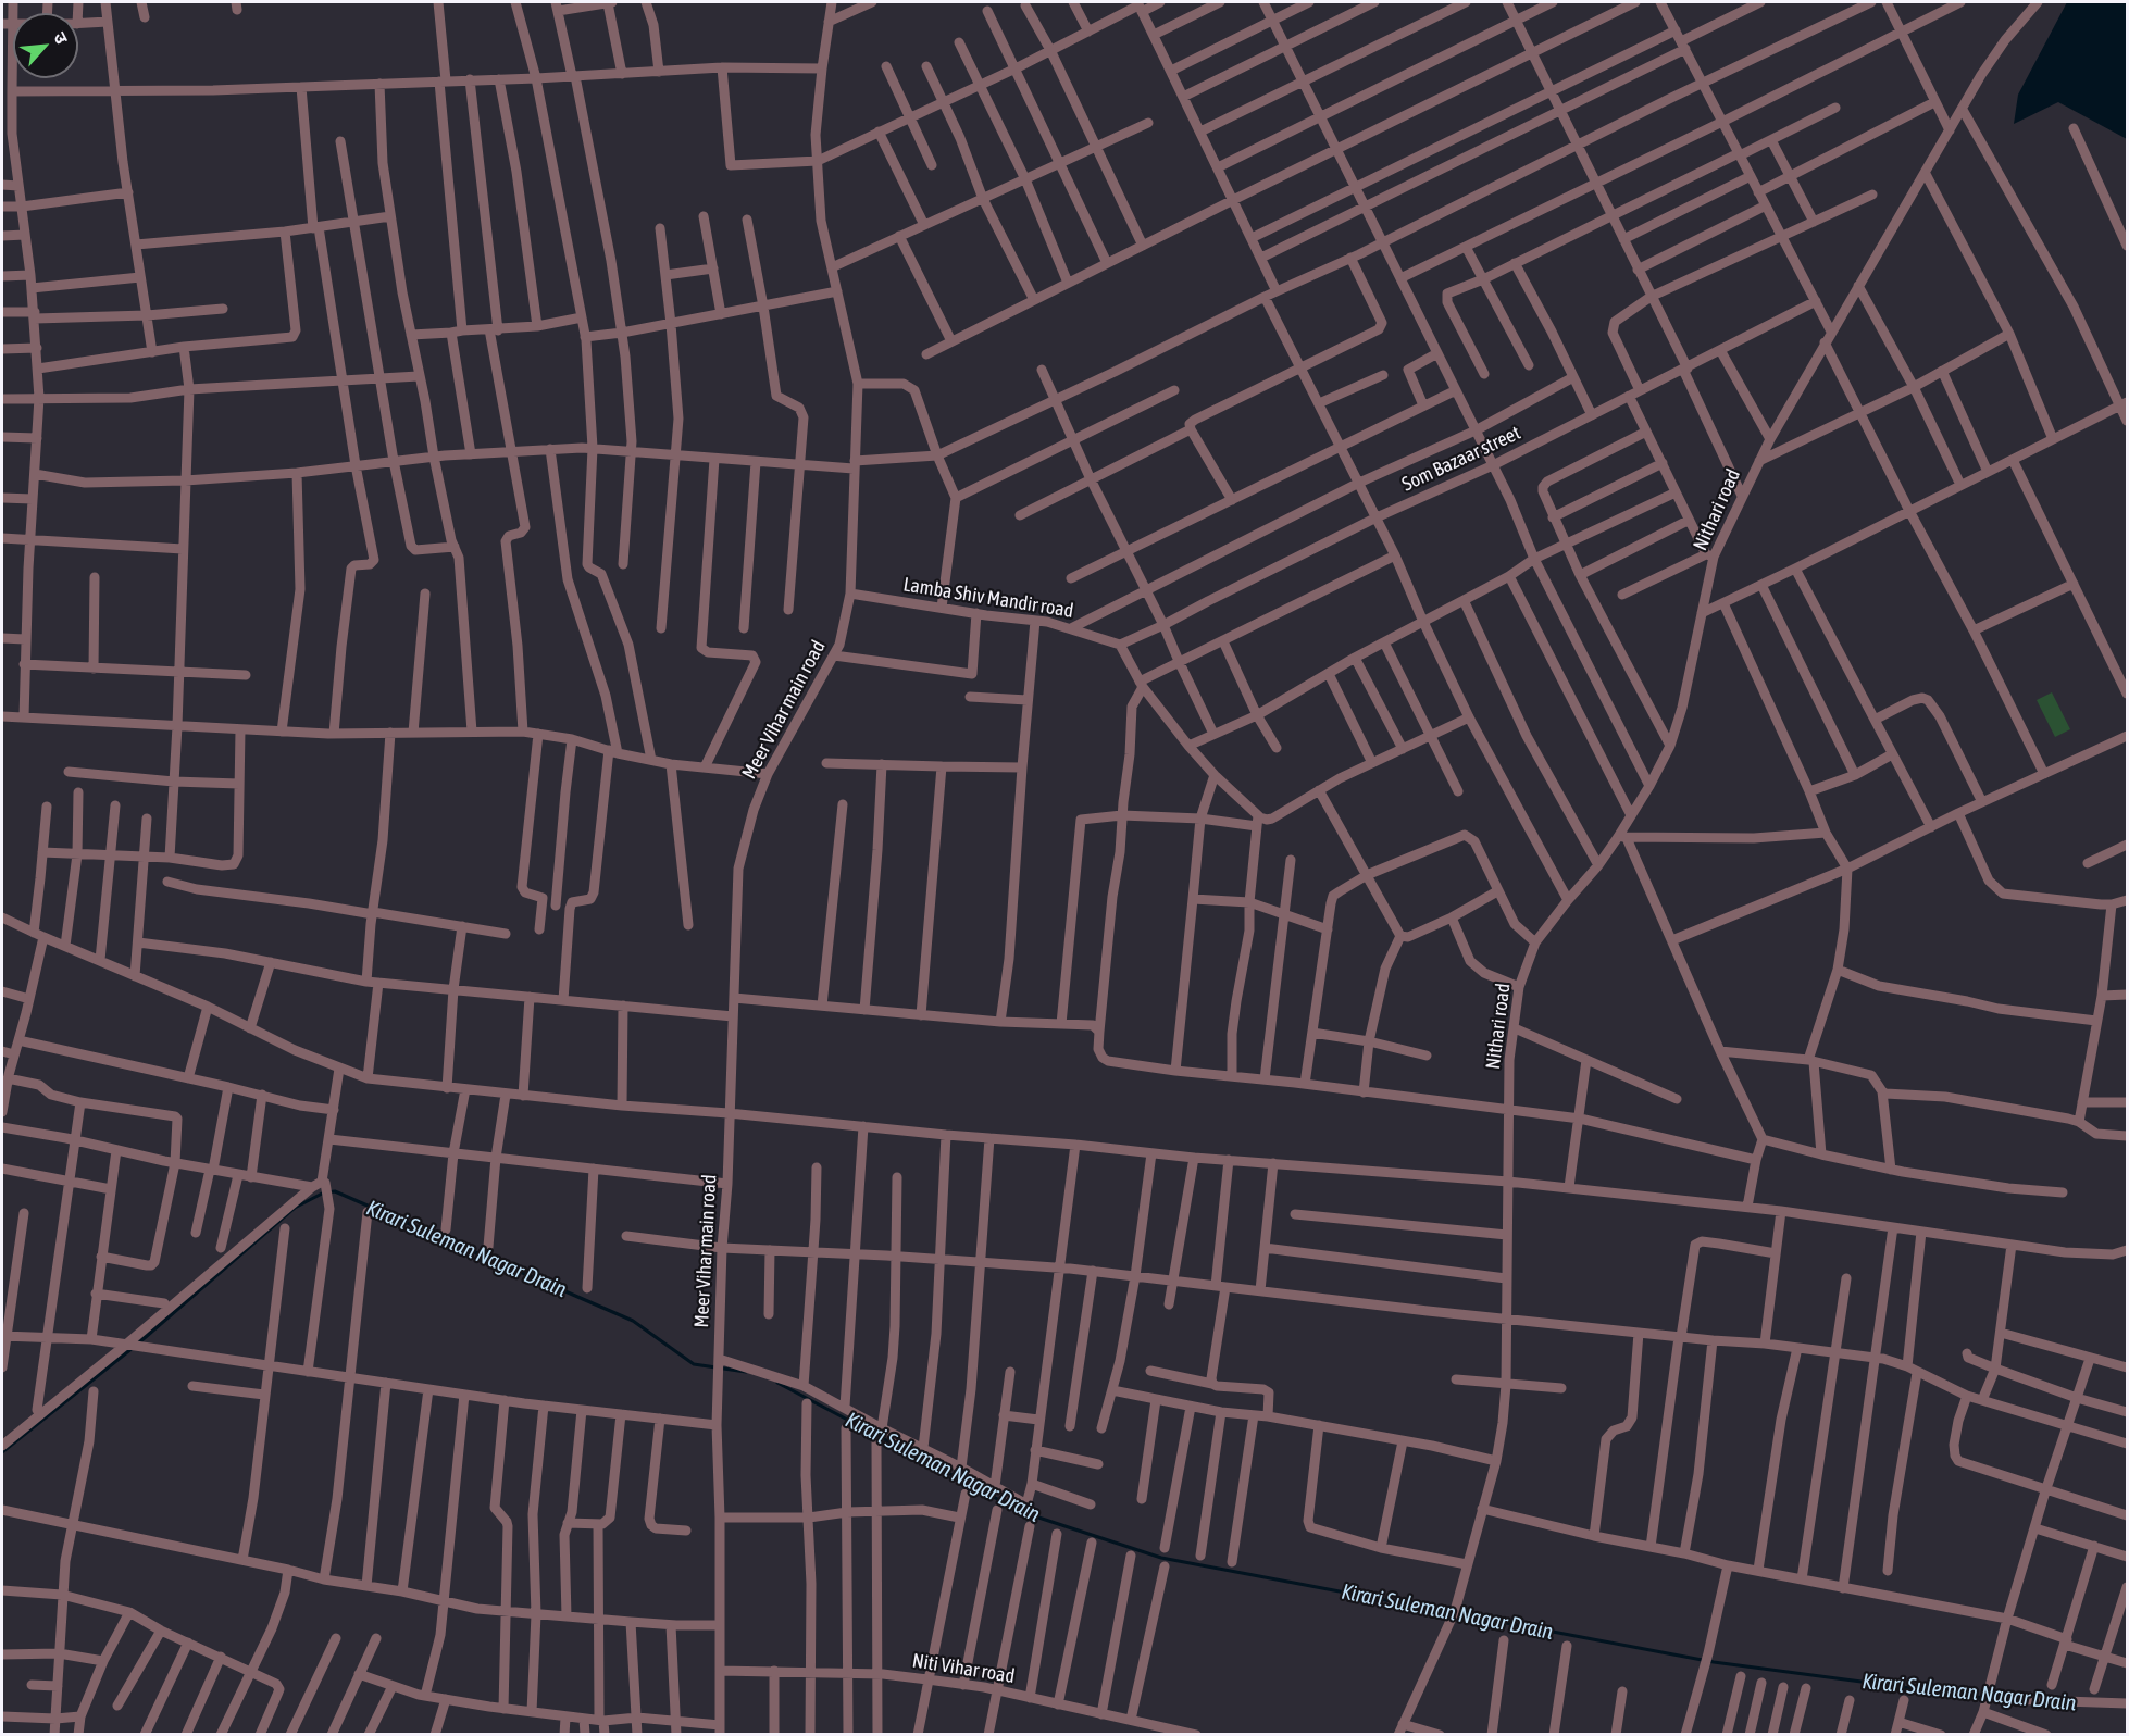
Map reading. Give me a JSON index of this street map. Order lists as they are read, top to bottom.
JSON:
{
  "streets": {
    "street": [
      "Som Bazaar street",
      "Nithari road",
      "Lamba Shiv Mandir road",
      "Meer Vihar main road",
      "Niti Vihar road"
    ]
  },
  "crossings": [
    ["Som Bazaar street", "Lamba Shiv Mandir road"],
    ["Lamba Shiv Mandir road", "Meer Vihar main road"]
  ],
  "water": ["Kirari Suleman Nagar Drain"],
  "north": "top right"
}
